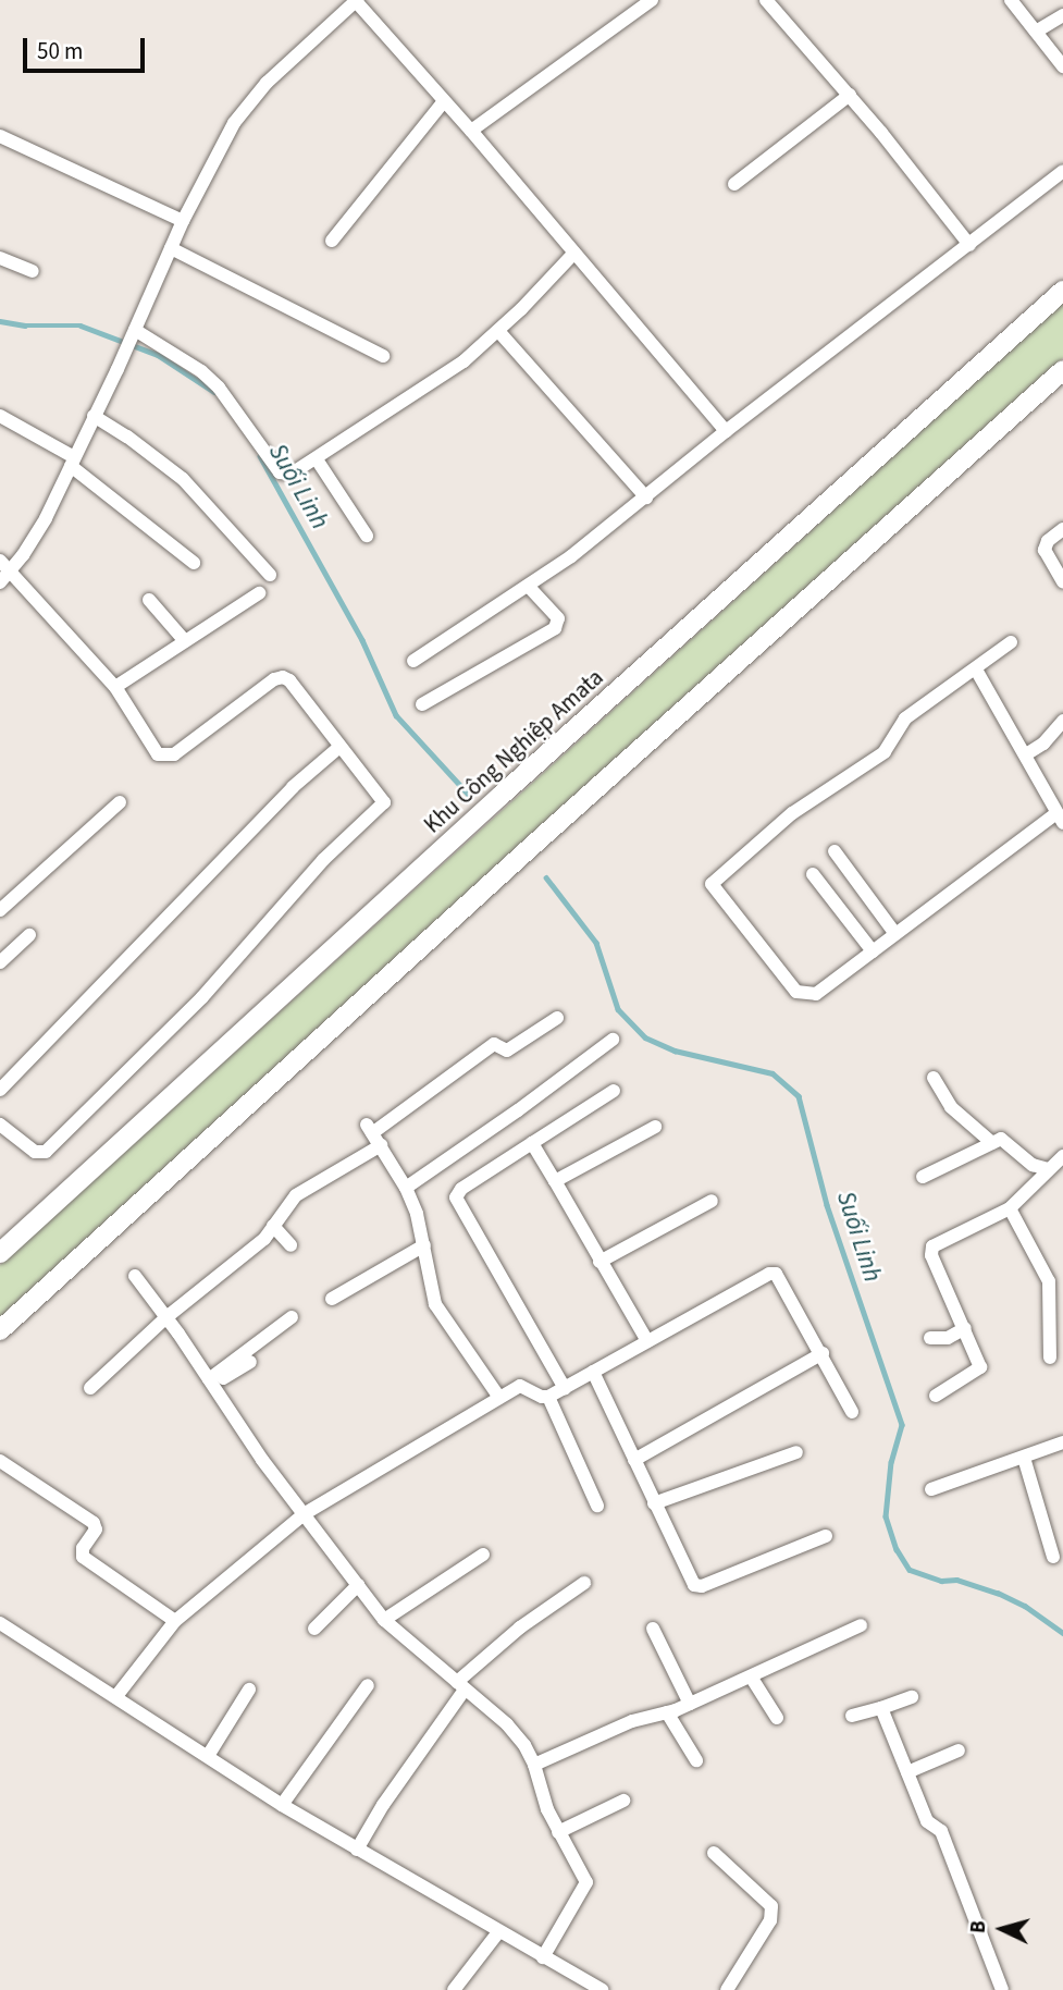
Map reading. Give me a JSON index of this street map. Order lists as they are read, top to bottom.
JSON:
{
  "streets": {
    "street": ["Khu Công Nghiệp Amata"]
  },
  "water": ["Suối Linh"],
  "scale_bar": "50 m",
  "north": "left"
}
